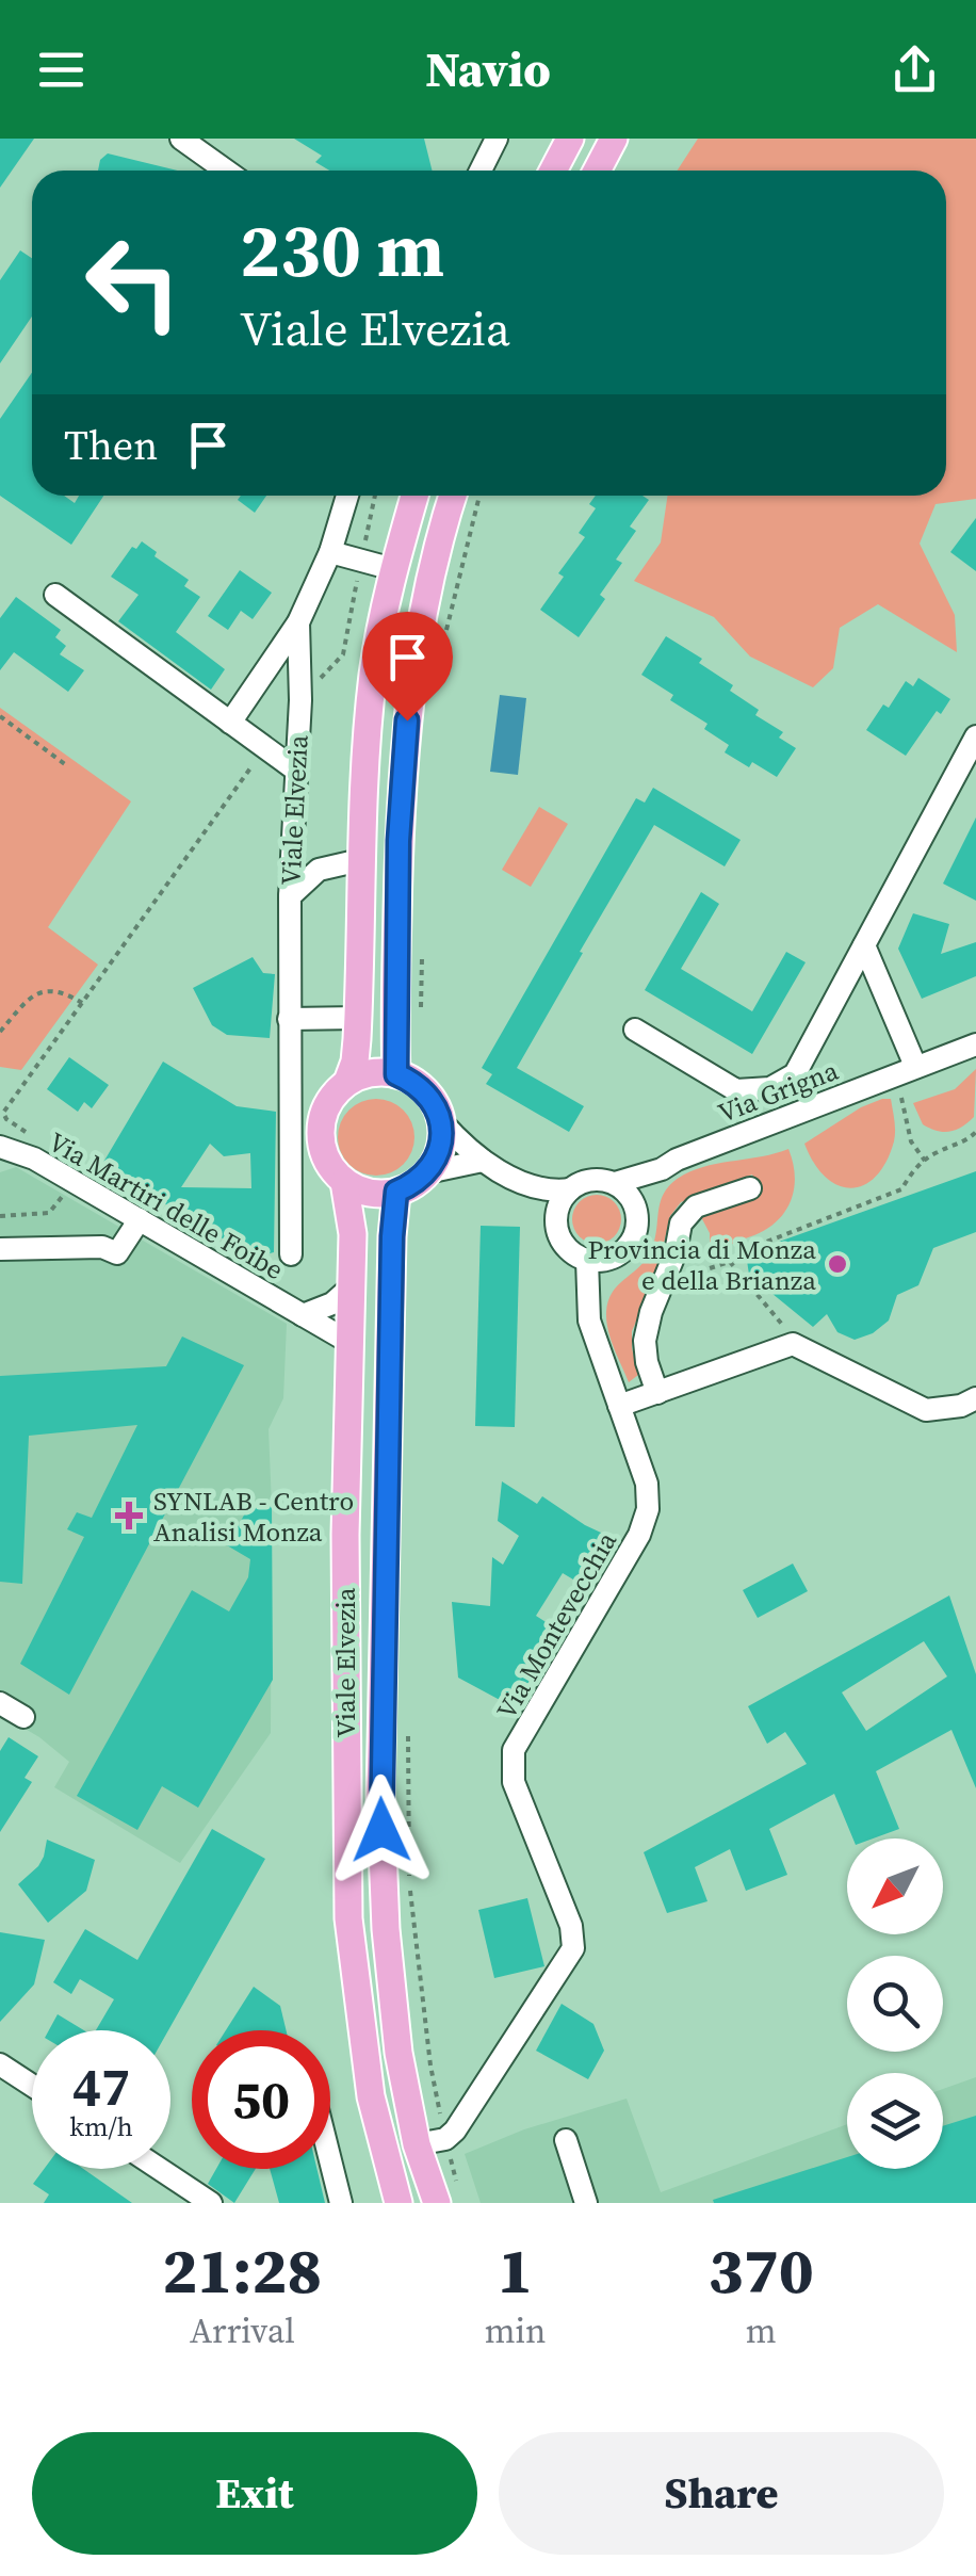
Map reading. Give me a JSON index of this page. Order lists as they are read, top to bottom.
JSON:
{
  "streets": {
    "main road": ["Viale Elvezia"],
    "street": ["Via Grigna", "Via Martiri delle Foibe", "Via Montevecchia"]
  },
  "crossings": [
    ["Viale Elvezia", "Via Martiri delle Foibe"],
    ["Via Grigna", "Via Montevecchia"]
  ],
  "places": {
    "other": ["Provincia di Monza e della Brianza"],
    "health": ["SYNLAB - Centro Analisi Monza"]
  },
  "north": "bottom left",
  "page": {
    "header": "Navio",
    "turn": ["230 m", "Viale Elvezia"],
    "then": "Then",
    "speed": "47 km/h",
    "limit": "50",
    "eta": [
      "21:28",
      "Arrival",
      "1",
      "min",
      "370",
      "m"
    ],
    "buttons": ["Exit", "Share"]
  }
}
